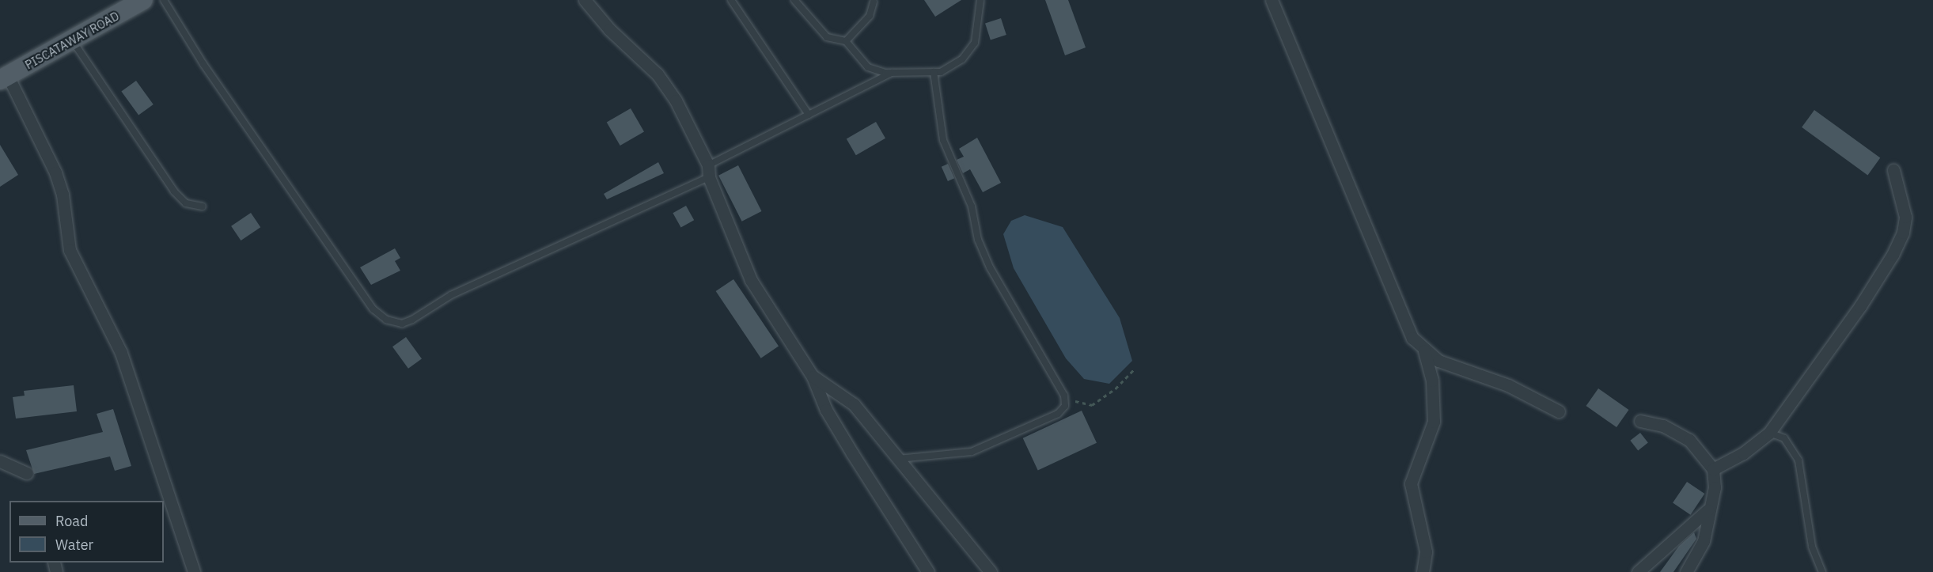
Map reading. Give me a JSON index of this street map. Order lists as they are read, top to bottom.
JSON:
{
  "streets": {
    "main road": ["PISCATAWAY ROAD"]
  },
  "legend": ["Road", "Water"]
}
